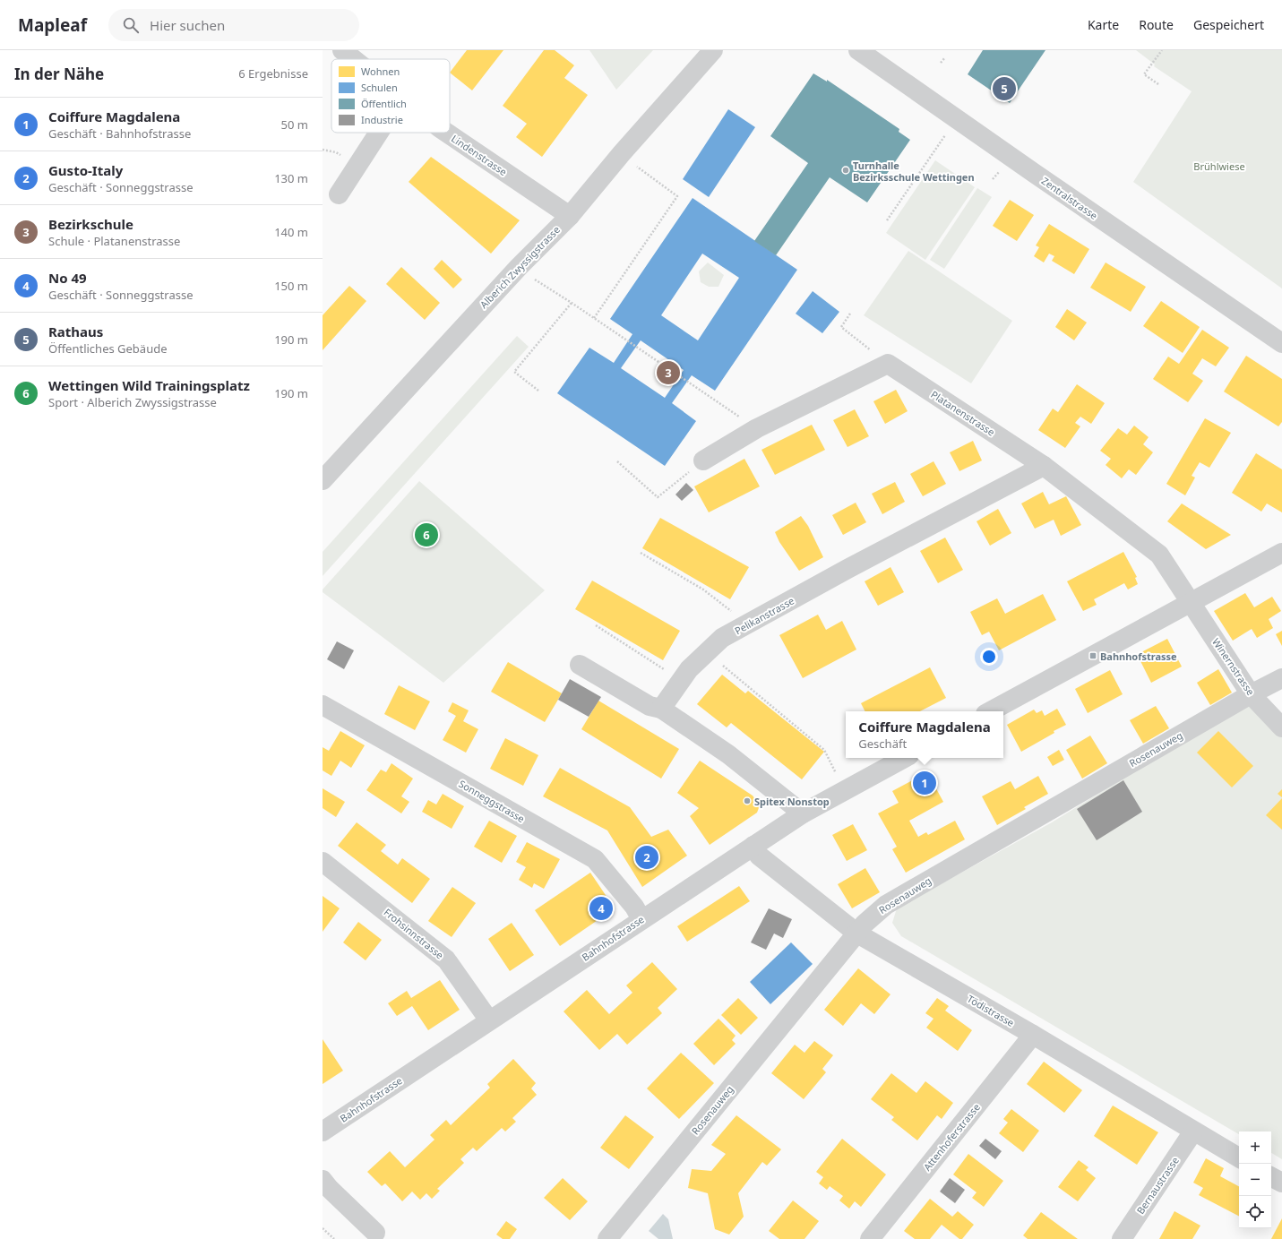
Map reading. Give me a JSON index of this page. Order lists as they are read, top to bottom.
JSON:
{
  "streets": {
    "street": [
      "Lindenstrasse",
      "Zentralstrasse",
      "Alberich Zwyssigstrasse",
      "Platanenstrasse",
      "Pelikanstrasse",
      "Winernstrasse",
      "Rosenauweg",
      "Sonneggstrasse",
      "Frohsinnstrasse",
      "Bahnhofstrasse",
      "Tödistrasse",
      "Attenhoferstrasse",
      "Bernaustrasse"
    ]
  },
  "crossings": [
    ["Lindenstrasse", "Alberich Zwyssigstrasse"],
    ["Platanenstrasse", "Pelikanstrasse"],
    ["Platanenstrasse", "Winernstrasse"],
    ["Winernstrasse", "Rosenauweg"],
    ["Rosenauweg", "Tödistrasse"],
    ["Sonneggstrasse", "Bahnhofstrasse"],
    ["Frohsinnstrasse", "Bahnhofstrasse"],
    ["Bahnhofstrasse", "Tödistrasse"],
    ["Tödistrasse", "Attenhoferstrasse"],
    ["Tödistrasse", "Bernaustrasse"]
  ],
  "parks": ["Brühlwiese"],
  "places": {
    "other": ["Turnhalle Bezirksschule Wettingen", "Spitex Nonstop"],
    "transit": ["Bahnhofstrasse"]
  },
  "legend": [
    "Wohnen",
    "Schulen",
    "Öffentlich",
    "Industrie"
  ],
  "page": {
    "header": "Mapleaf",
    "search": "Hier suchen",
    "nav": ["Karte", "Route", "Gespeichert"],
    "heading": ["In der Nähe", "6 Ergebnisse"],
    "pins": [
      "5",
      "3",
      "6",
      "1",
      "2",
      "4"
    ],
    "list": [
      {
        "mark": "1",
        "name": "Coiffure Magdalena",
        "note": "Geschäft · Bahnhofstrasse",
        "value": "50 m"
      },
      {
        "mark": "2",
        "name": "Gusto-Italy",
        "note": "Geschäft · Sonneggstrasse",
        "value": "130 m"
      },
      {
        "mark": "3",
        "name": "Bezirkschule",
        "note": "Schule · Platanenstrasse",
        "value": "140 m"
      },
      {
        "mark": "4",
        "name": "No 49",
        "note": "Geschäft · Sonneggstrasse",
        "value": "150 m"
      },
      {
        "mark": "5",
        "name": "Rathaus",
        "note": "Öffentliches Gebäude",
        "value": "190 m"
      },
      {
        "mark": "6",
        "name": "Wettingen Wild Trainingsplatz",
        "note": "Sport · Alberich Zwyssigstrasse",
        "value": "190 m"
      }
    ],
    "popup": ["Coiffure Magdalena", "Geschäft"],
    "map_buttons": ["+", "−"]
  }
}
